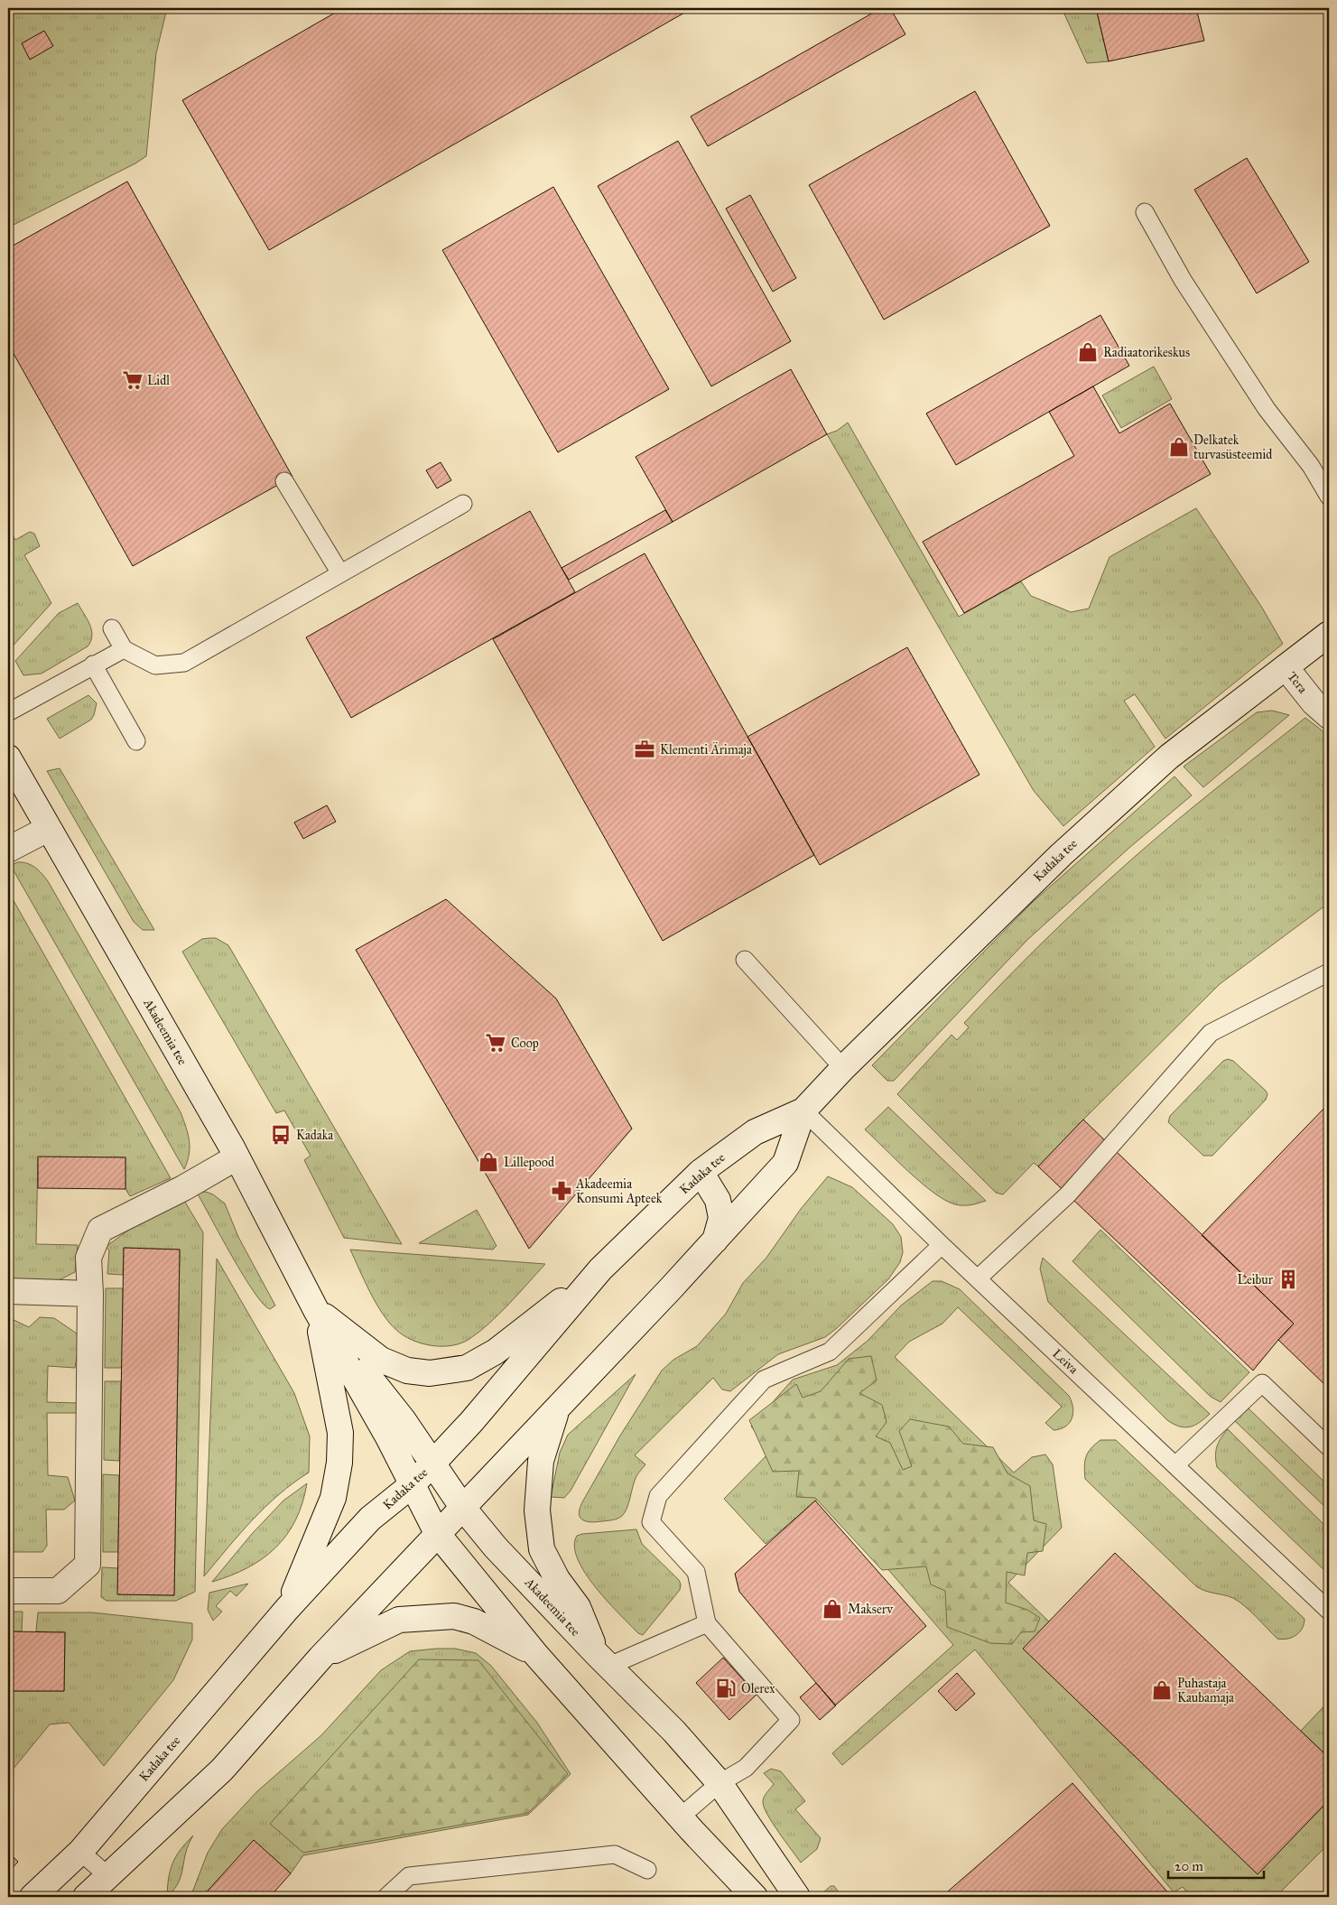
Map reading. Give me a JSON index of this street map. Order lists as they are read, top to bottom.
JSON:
{
  "streets": {
    "main road": ["Tera", "Kadaka tee", "Akadeemia tee"],
    "lane": ["Leiva"]
  },
  "crossings": [
    ["Tera", "Kadaka tee"],
    ["Kadaka tee", "Akadeemia tee"],
    ["Kadaka tee", "Leiva"]
  ],
  "places": {
    "shop": [
      "Radiaatorikeskus",
      "Delkatek turvasüsteemid",
      "Lillepood",
      "Makserv",
      "Puhastaja Kaubamaja"
    ],
    "supermarket": ["Lidl", "Coop"],
    "office": ["Klementi Ärimaja"],
    "bus stop": ["Kadaka"],
    "pharmacy": ["Akadeemia Konsumi Apteek"],
    "building": ["Leibur"],
    "fuel station": ["Olerex"]
  },
  "scale_bar": "20 m"
}
